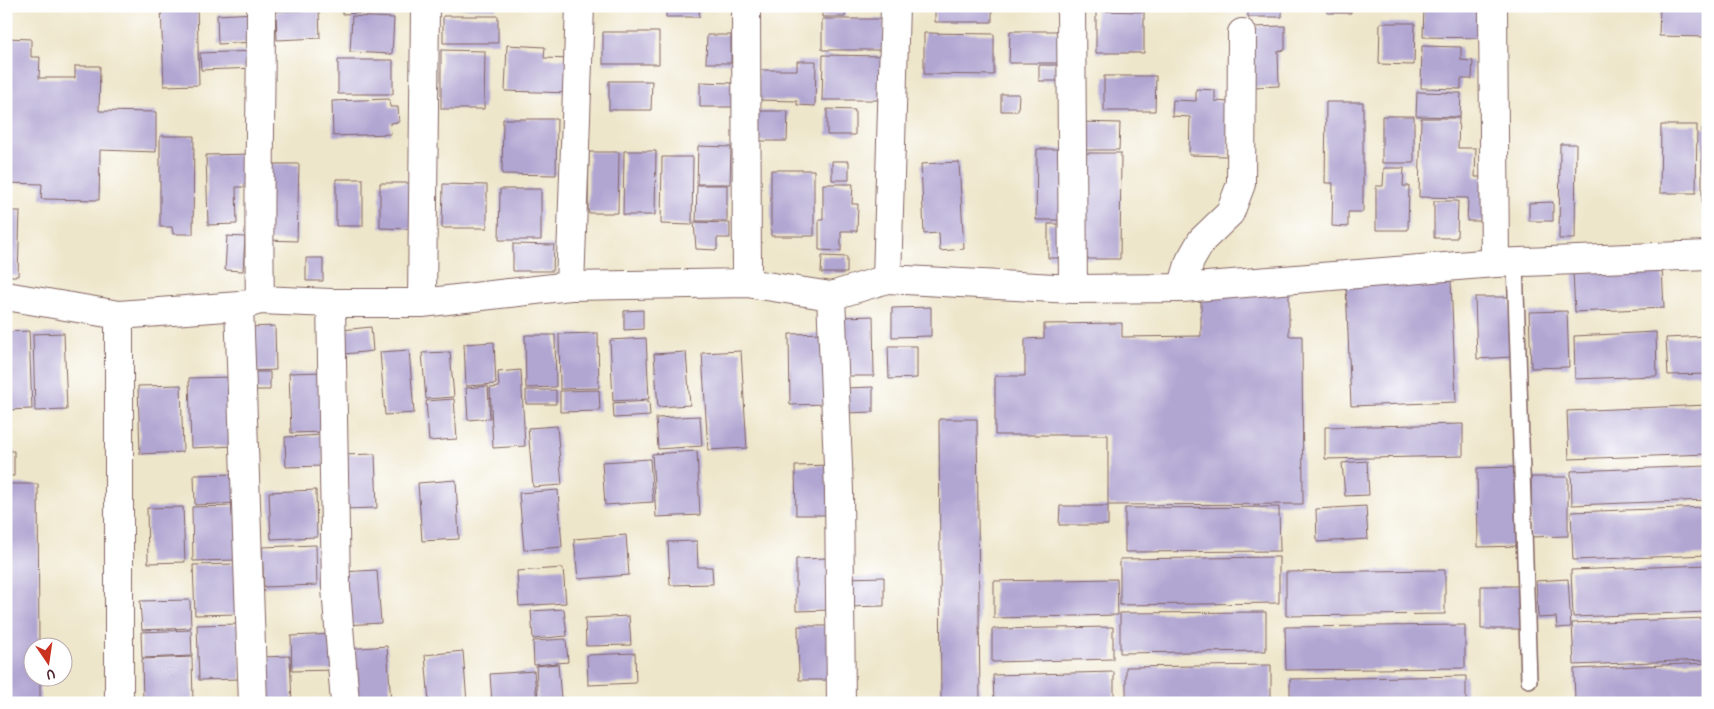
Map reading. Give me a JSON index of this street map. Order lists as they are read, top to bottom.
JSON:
{
  "north": "bottom"
}
